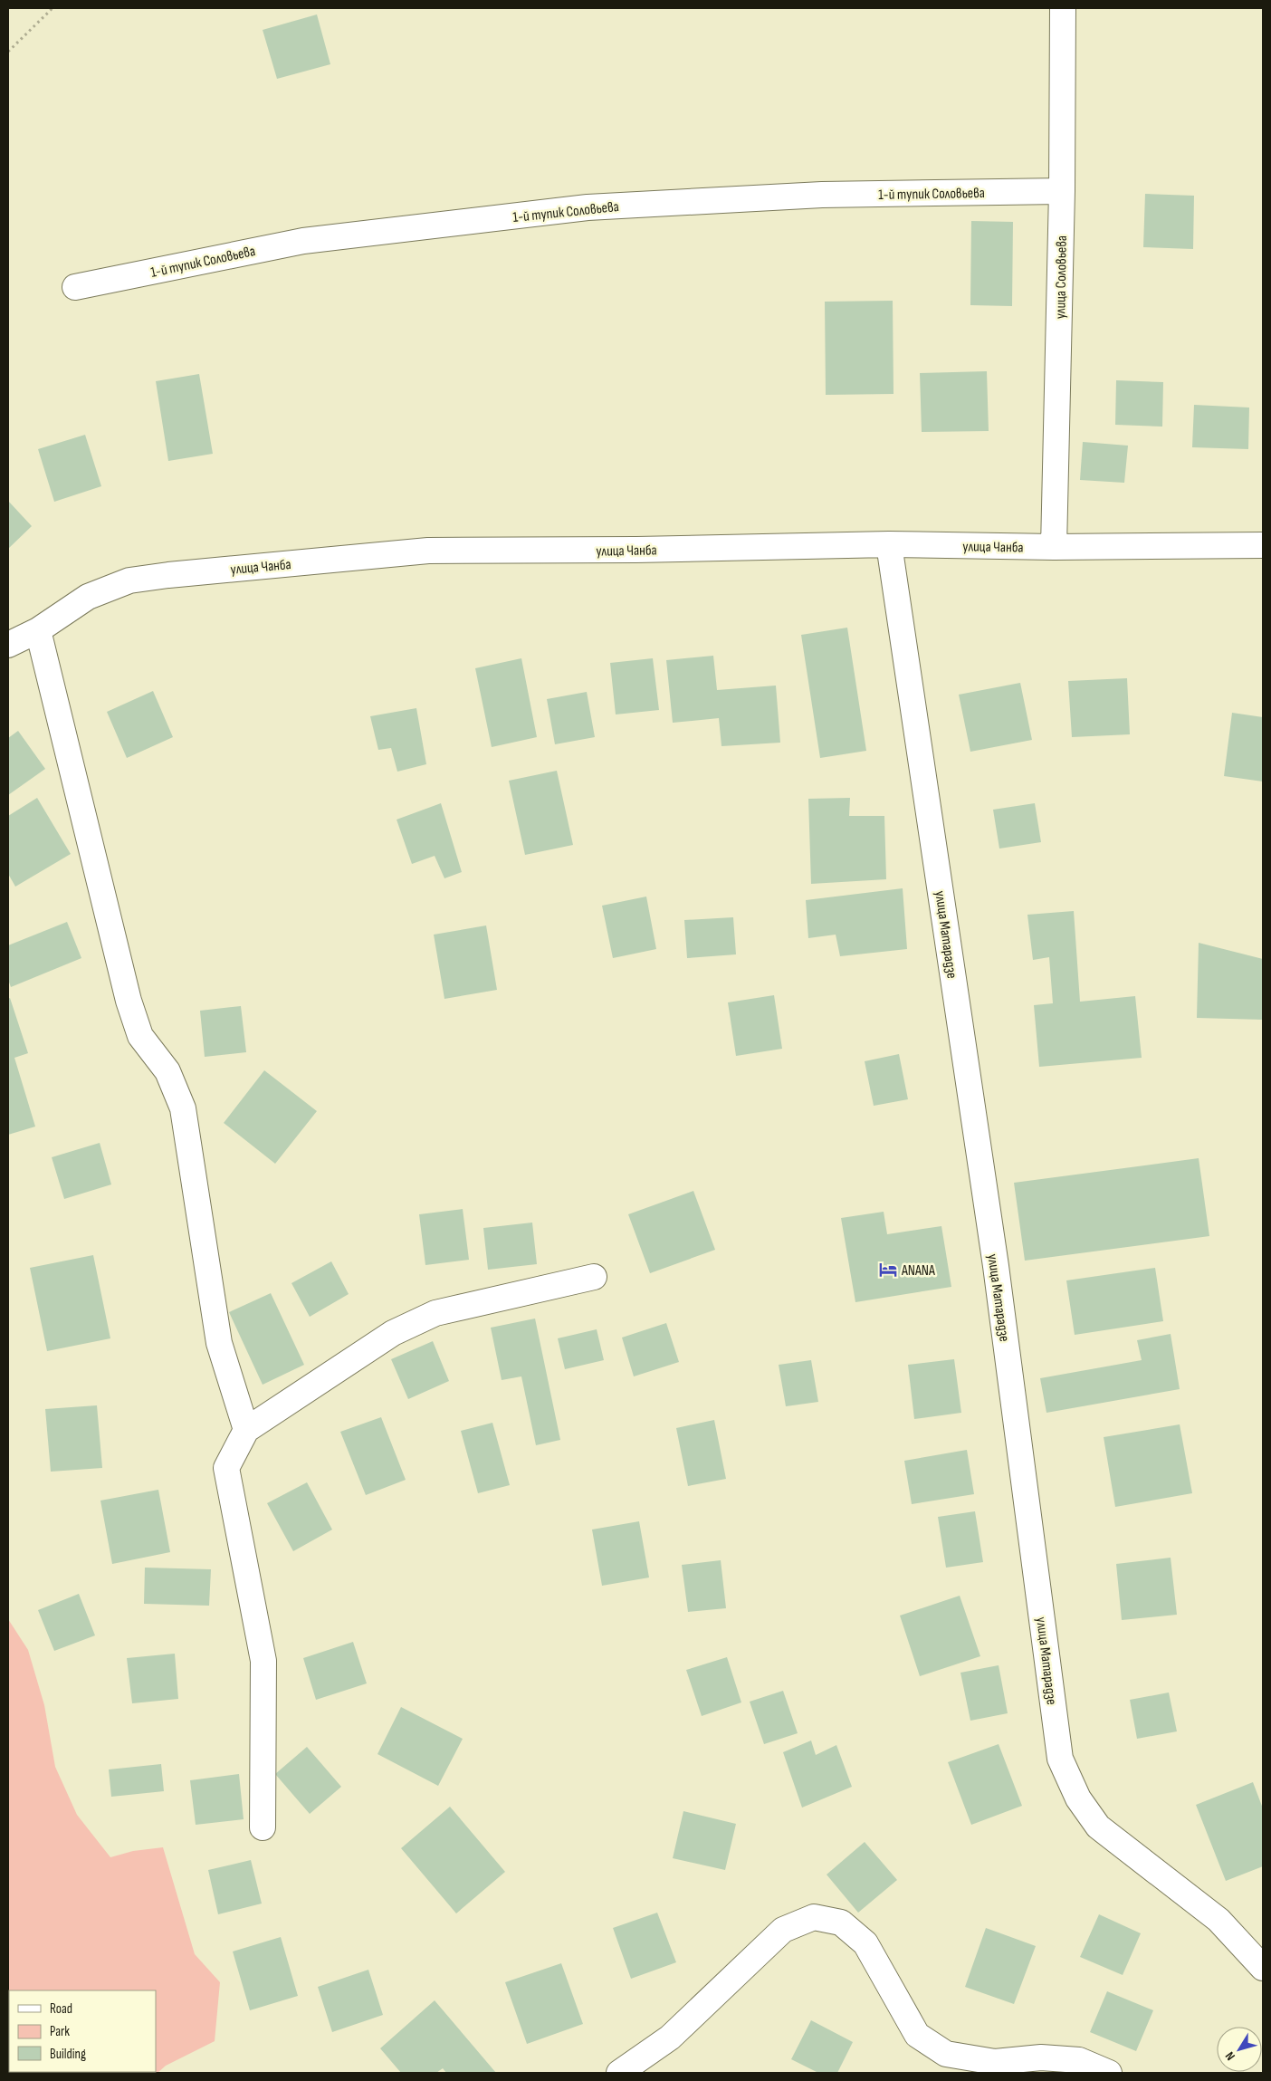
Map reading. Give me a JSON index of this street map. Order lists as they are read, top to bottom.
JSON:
{
  "streets": {
    "street": [
      "1-й тупик Соловьева",
      "улица Соловьева",
      "улица Чанба",
      "улица Матарадзе"
    ]
  },
  "crossings": [
    ["1-й тупик Соловьева", "улица Соловьева"],
    ["улица Соловьева", "улица Чанба"],
    ["улица Чанба", "улица Матарадзе"]
  ],
  "places": {
    "hotel": ["ANANA"]
  },
  "legend": ["Road", "Park", "Building"],
  "north": "bottom left"
}
